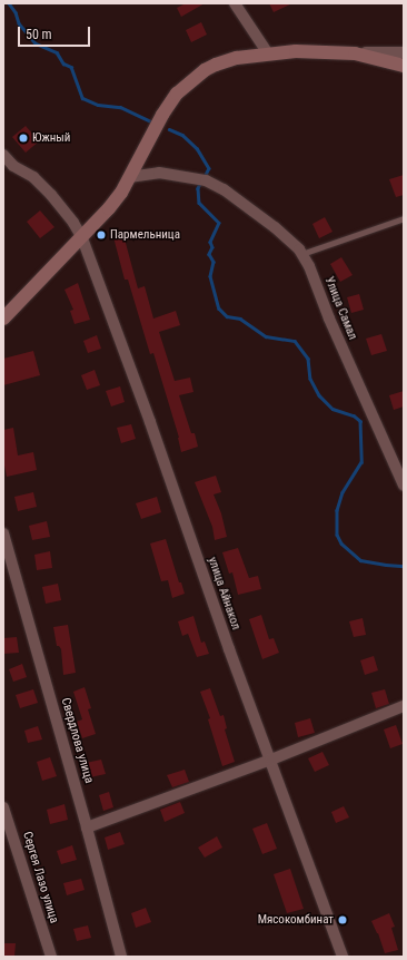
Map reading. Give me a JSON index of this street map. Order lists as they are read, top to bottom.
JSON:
{
  "streets": {
    "street": [
      "Улица Самал",
      "улица Айнакол",
      "Свердлова улица",
      "Сергея Лазо улица"
    ]
  },
  "places": ["Южный", "Пармельница", "Мясокомбинат"],
  "scale_bar": "50 m"
}
